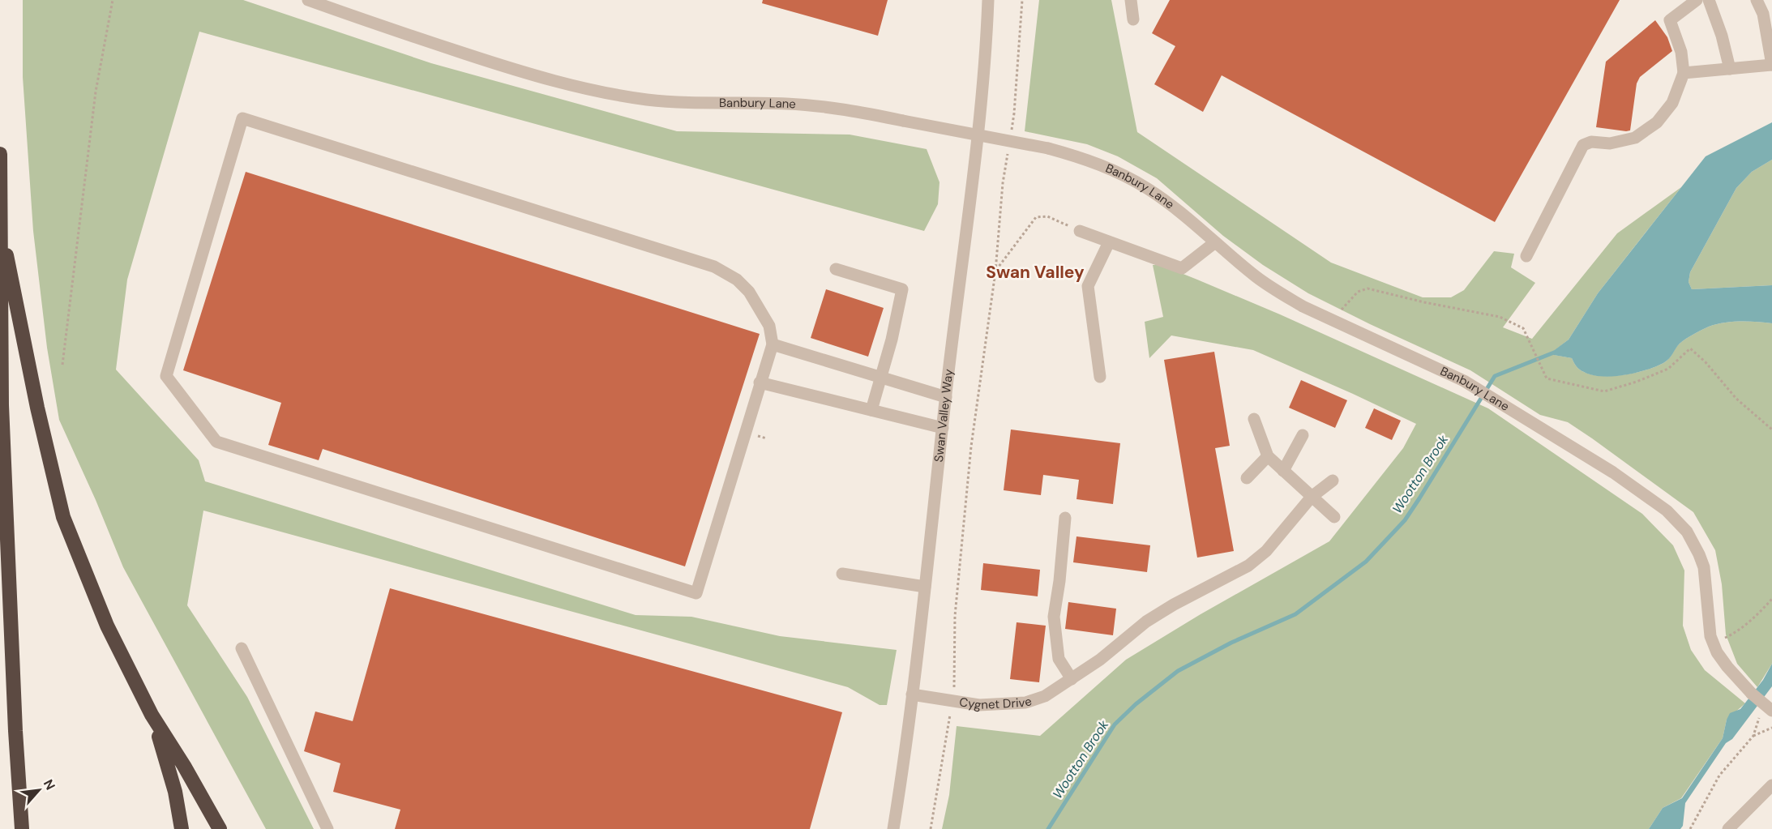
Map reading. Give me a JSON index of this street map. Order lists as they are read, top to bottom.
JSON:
{
  "streets": {
    "street": ["Banbury Lane", "Swan Valley Way", "Cygnet Drive"]
  },
  "crossings": [
    ["Swan Valley Way", "Cygnet Drive"]
  ],
  "districts": ["Swan Valley"],
  "water": ["Wootton Brook"],
  "north": "top right"
}
